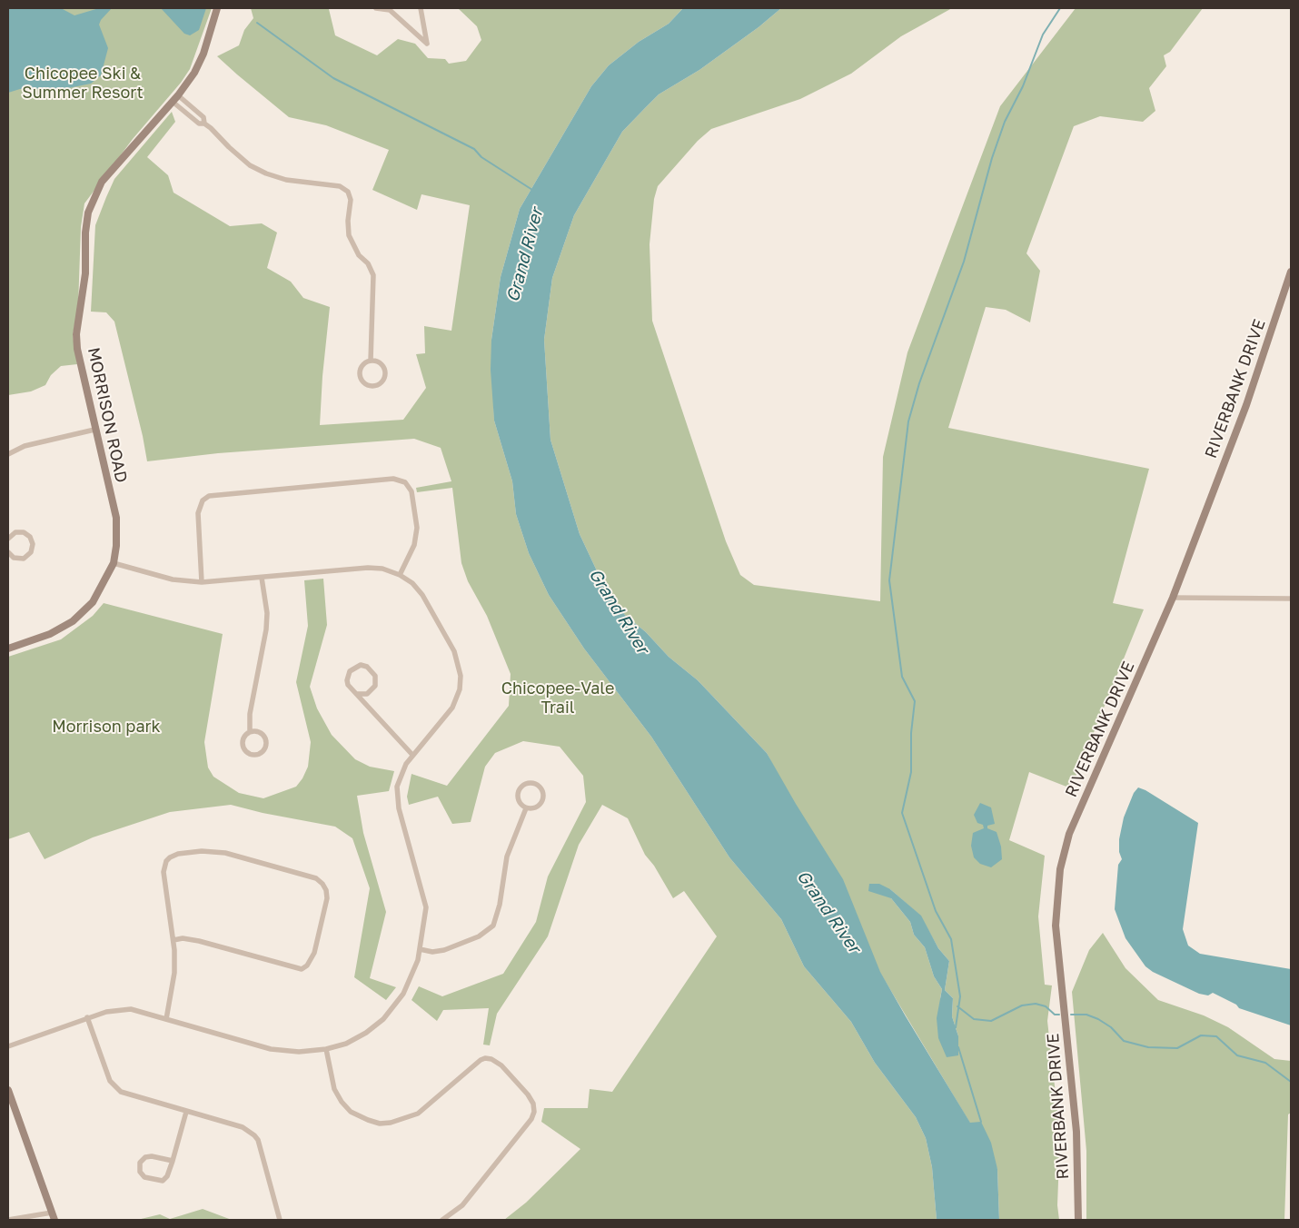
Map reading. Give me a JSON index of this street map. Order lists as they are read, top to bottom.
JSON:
{
  "streets": {
    "street": ["RIVERBANK DRIVE", "MORRISON ROAD"]
  },
  "water": ["Grand River"],
  "parks": ["Chicopee Ski & Summer Resort", "Chicopee-Vale Trail", "Morrison park"]
}
